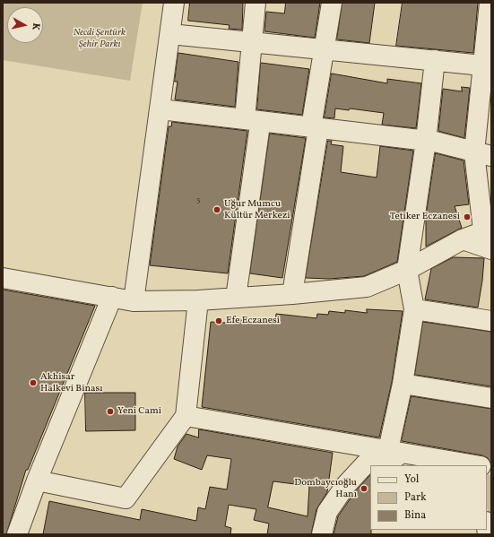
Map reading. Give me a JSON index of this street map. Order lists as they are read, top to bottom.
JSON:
{
  "parks": ["Necdi Şentürk Şehir Parkı"],
  "places": [
    "Uğur Mumcu Kültür Merkezi",
    "Tetiker Eczanesi",
    "Efe Eczanesi",
    "Akhisar Halkevi Binası",
    "Yeni Cami",
    "Dombaycıoğlu Hanı"
  ],
  "house_numbers": ["3"],
  "legend": ["Yol", "Park", "Bina"],
  "north": "right"
}
